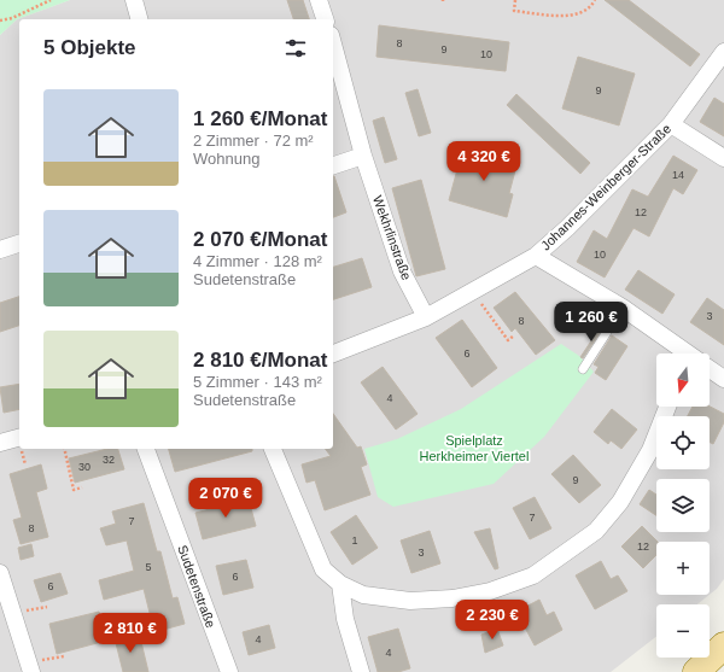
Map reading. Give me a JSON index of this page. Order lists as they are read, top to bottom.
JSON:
{
  "streets": {
    "street": ["Johannes-Weinberger-Straße", "Wekhrlinstraße", "Sudetenstraße"]
  },
  "crossings": [
    ["Johannes-Weinberger-Straße", "Wekhrlinstraße"]
  ],
  "parks": ["Spielplatz Herkheimer Viertel"],
  "house_numbers": [
    "8",
    "9",
    "10",
    "9",
    "14",
    "12",
    "10",
    "3",
    "8",
    "6",
    "4",
    "32",
    "30",
    "9",
    "7",
    "7",
    "8",
    "1",
    "12",
    "3",
    "5",
    "6",
    "6",
    "4",
    "4"
  ],
  "north": "bottom",
  "page": {
    "heading": "5 Objekte",
    "list": [
      {
        "name": "1 260 €/Monat",
        "note": "2 Zimmer · 72 m² · Wohnung"
      },
      {
        "name": "2 070 €/Monat",
        "note": "4 Zimmer · 128 m² · Sudetenstraße"
      },
      {
        "name": "2 810 €/Monat",
        "note": "5 Zimmer · 143 m² · Sudetenstraße"
      }
    ],
    "price": [
      "4 320 €",
      "1 260 €",
      "2 070 €",
      "2 230 €",
      "2 810 €"
    ],
    "map_buttons": ["+", "−"]
  }
}
